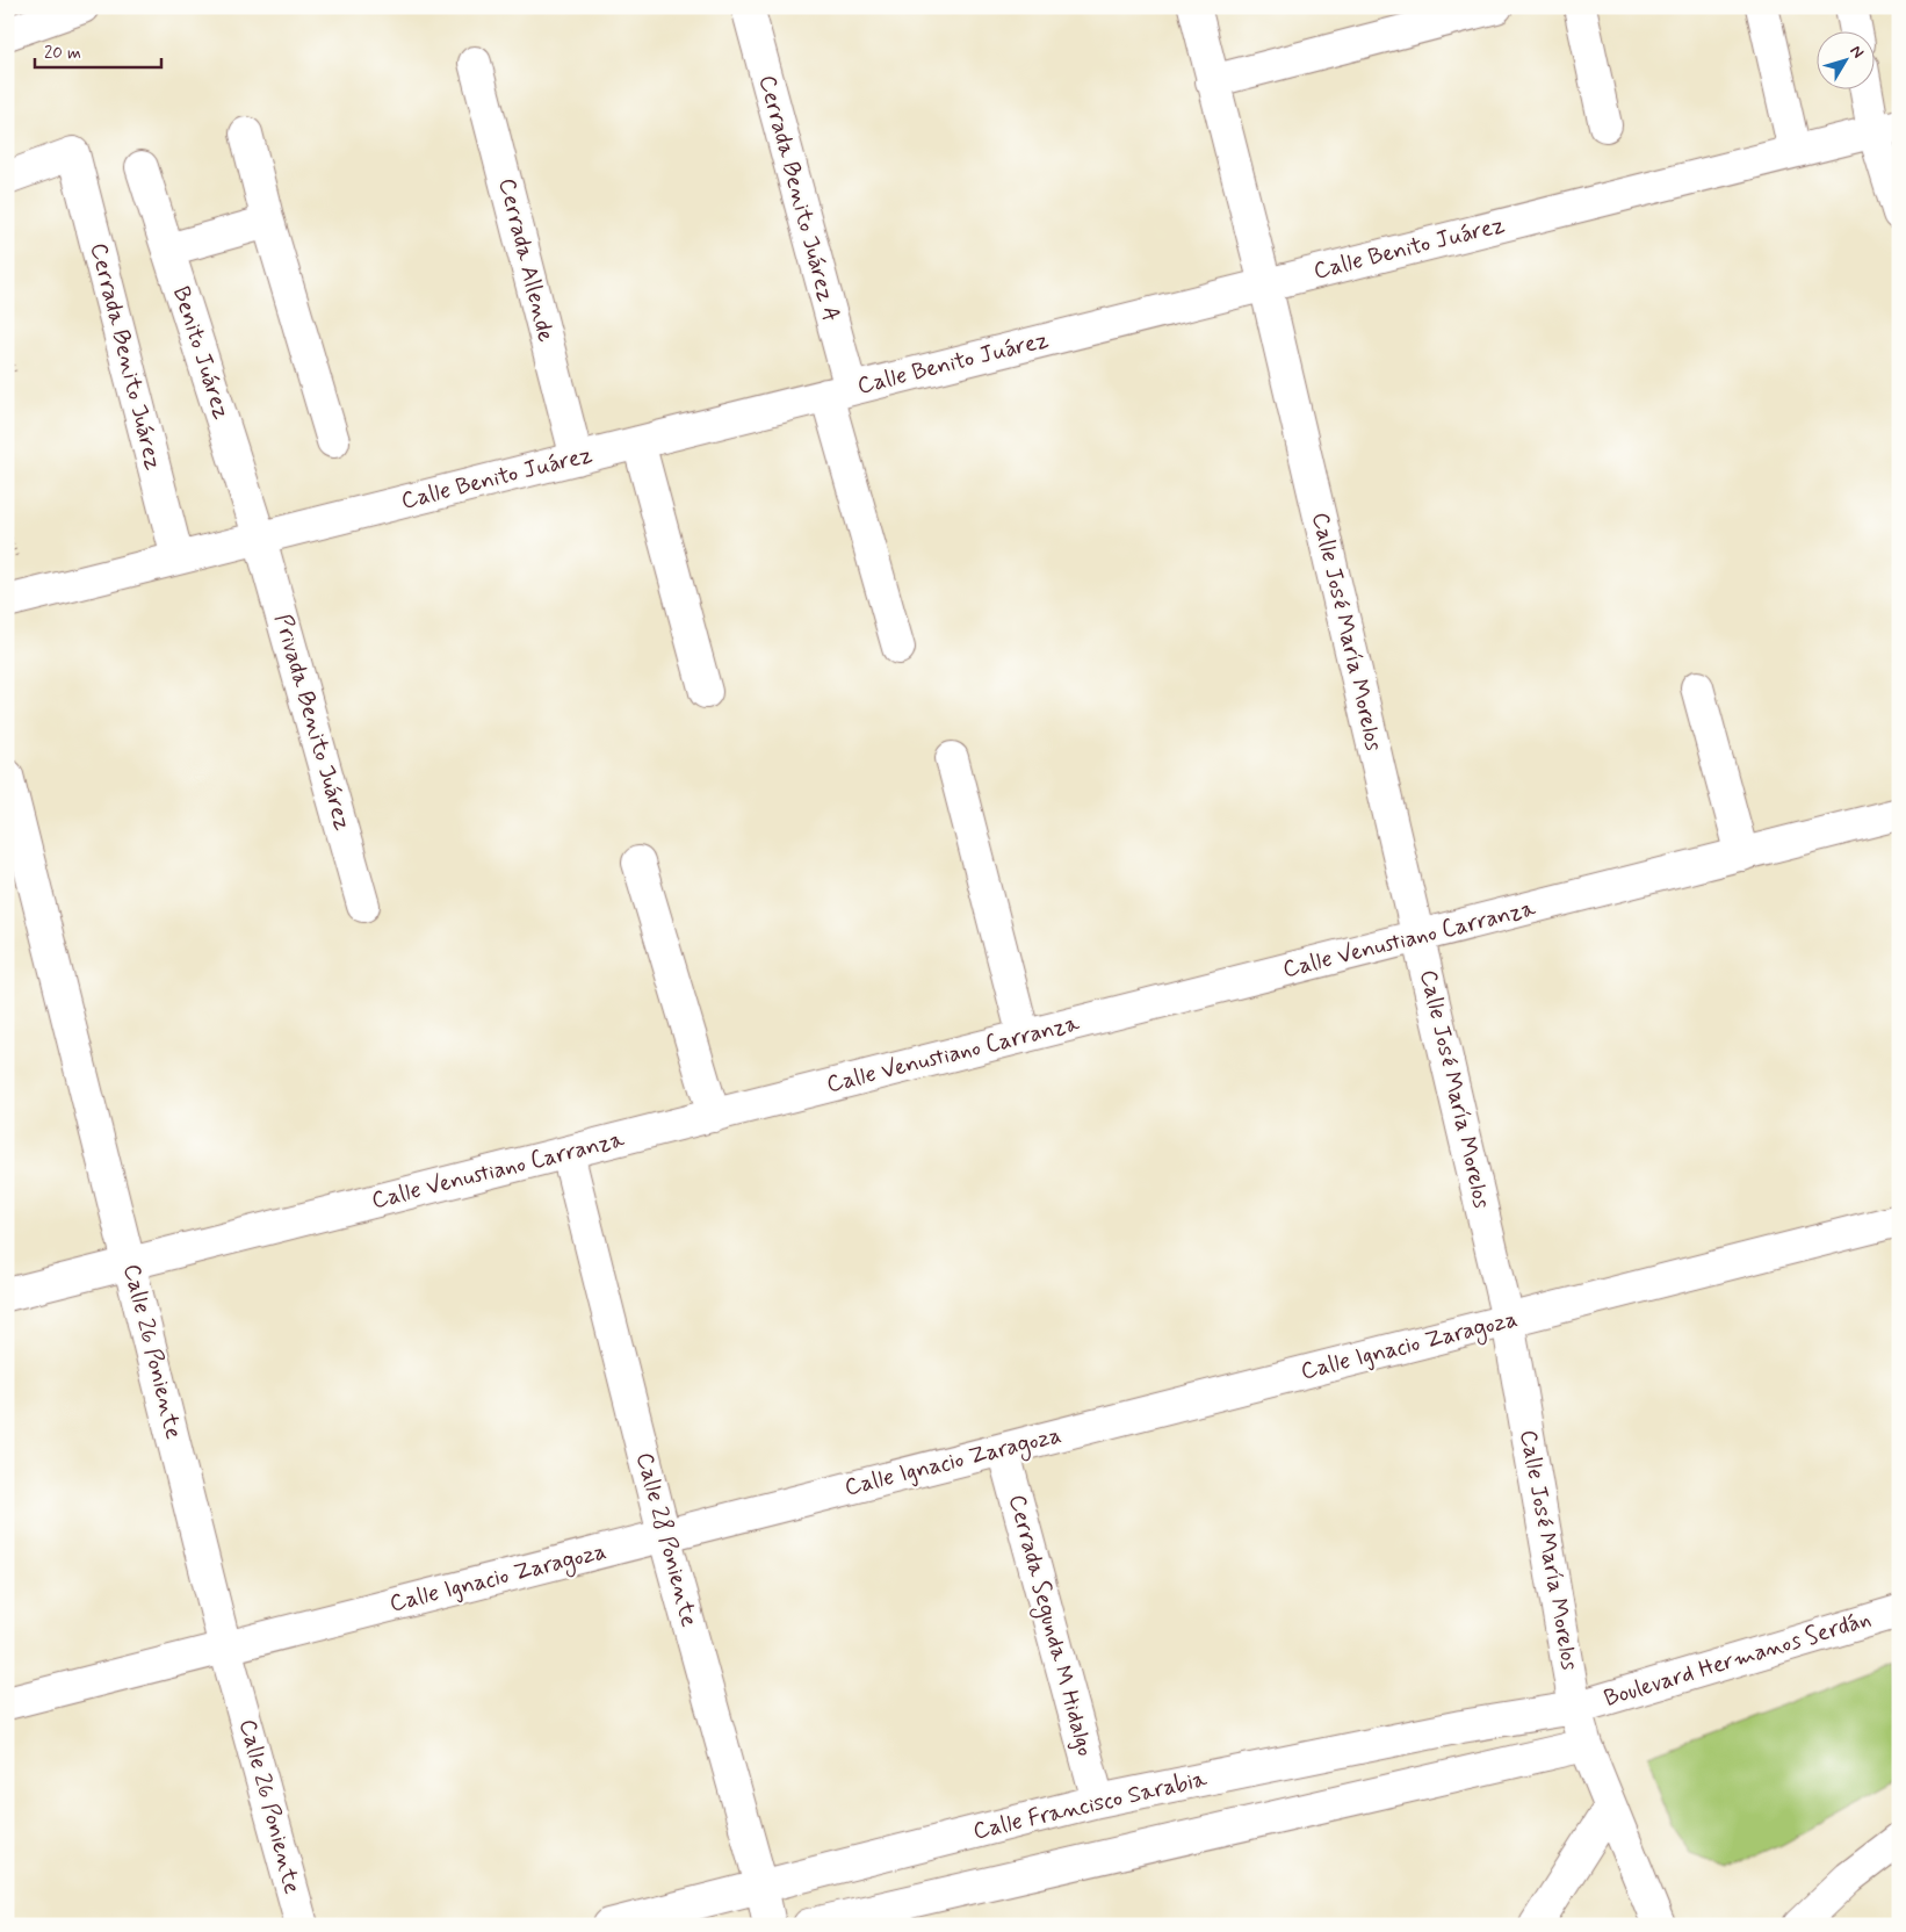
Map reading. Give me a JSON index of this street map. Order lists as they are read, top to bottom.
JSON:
{
  "streets": {
    "street": [
      "Cerrada Benito Juárez A",
      "Calle Benito Juárez",
      "Cerrada Allende",
      "Benito Juárez",
      "Cerrada Benito Juárez",
      "Calle José María Morelos",
      "Privada Benito Juárez",
      "Calle Venustiano Carranza",
      "Calle Ignacio Zaragoza",
      "Calle 26 Poniente",
      "Calle 28 Poniente",
      "Cerrada Segunda M Hidalgo",
      "Boulevard Hermanos Serdán",
      "Calle Francisco Sarabia"
    ]
  },
  "crossings": [
    ["Cerrada Benito Juárez A", "Calle Benito Juárez"],
    ["Calle Benito Juárez", "Cerrada Allende"],
    ["Calle Benito Juárez", "Benito Juárez"],
    ["Calle Benito Juárez", "Cerrada Benito Juárez"],
    ["Calle Benito Juárez", "Calle José María Morelos"],
    ["Calle Benito Juárez", "Privada Benito Juárez"],
    ["Benito Juárez", "Privada Benito Juárez"],
    ["Calle José María Morelos", "Calle Venustiano Carranza"],
    ["Calle José María Morelos", "Calle Ignacio Zaragoza"],
    ["Calle José María Morelos", "Boulevard Hermanos Serdán"],
    ["Calle José María Morelos", "Calle Francisco Sarabia"],
    ["Calle Venustiano Carranza", "Calle 26 Poniente"],
    ["Calle Venustiano Carranza", "Calle 28 Poniente"],
    ["Calle Ignacio Zaragoza", "Calle 26 Poniente"],
    ["Calle Ignacio Zaragoza", "Calle 28 Poniente"],
    ["Calle Ignacio Zaragoza", "Cerrada Segunda M Hidalgo"],
    ["Calle 28 Poniente", "Calle Francisco Sarabia"],
    ["Cerrada Segunda M Hidalgo", "Calle Francisco Sarabia"],
    ["Boulevard Hermanos Serdán", "Calle Francisco Sarabia"]
  ],
  "scale_bar": "20 m",
  "north": "top right"
}
